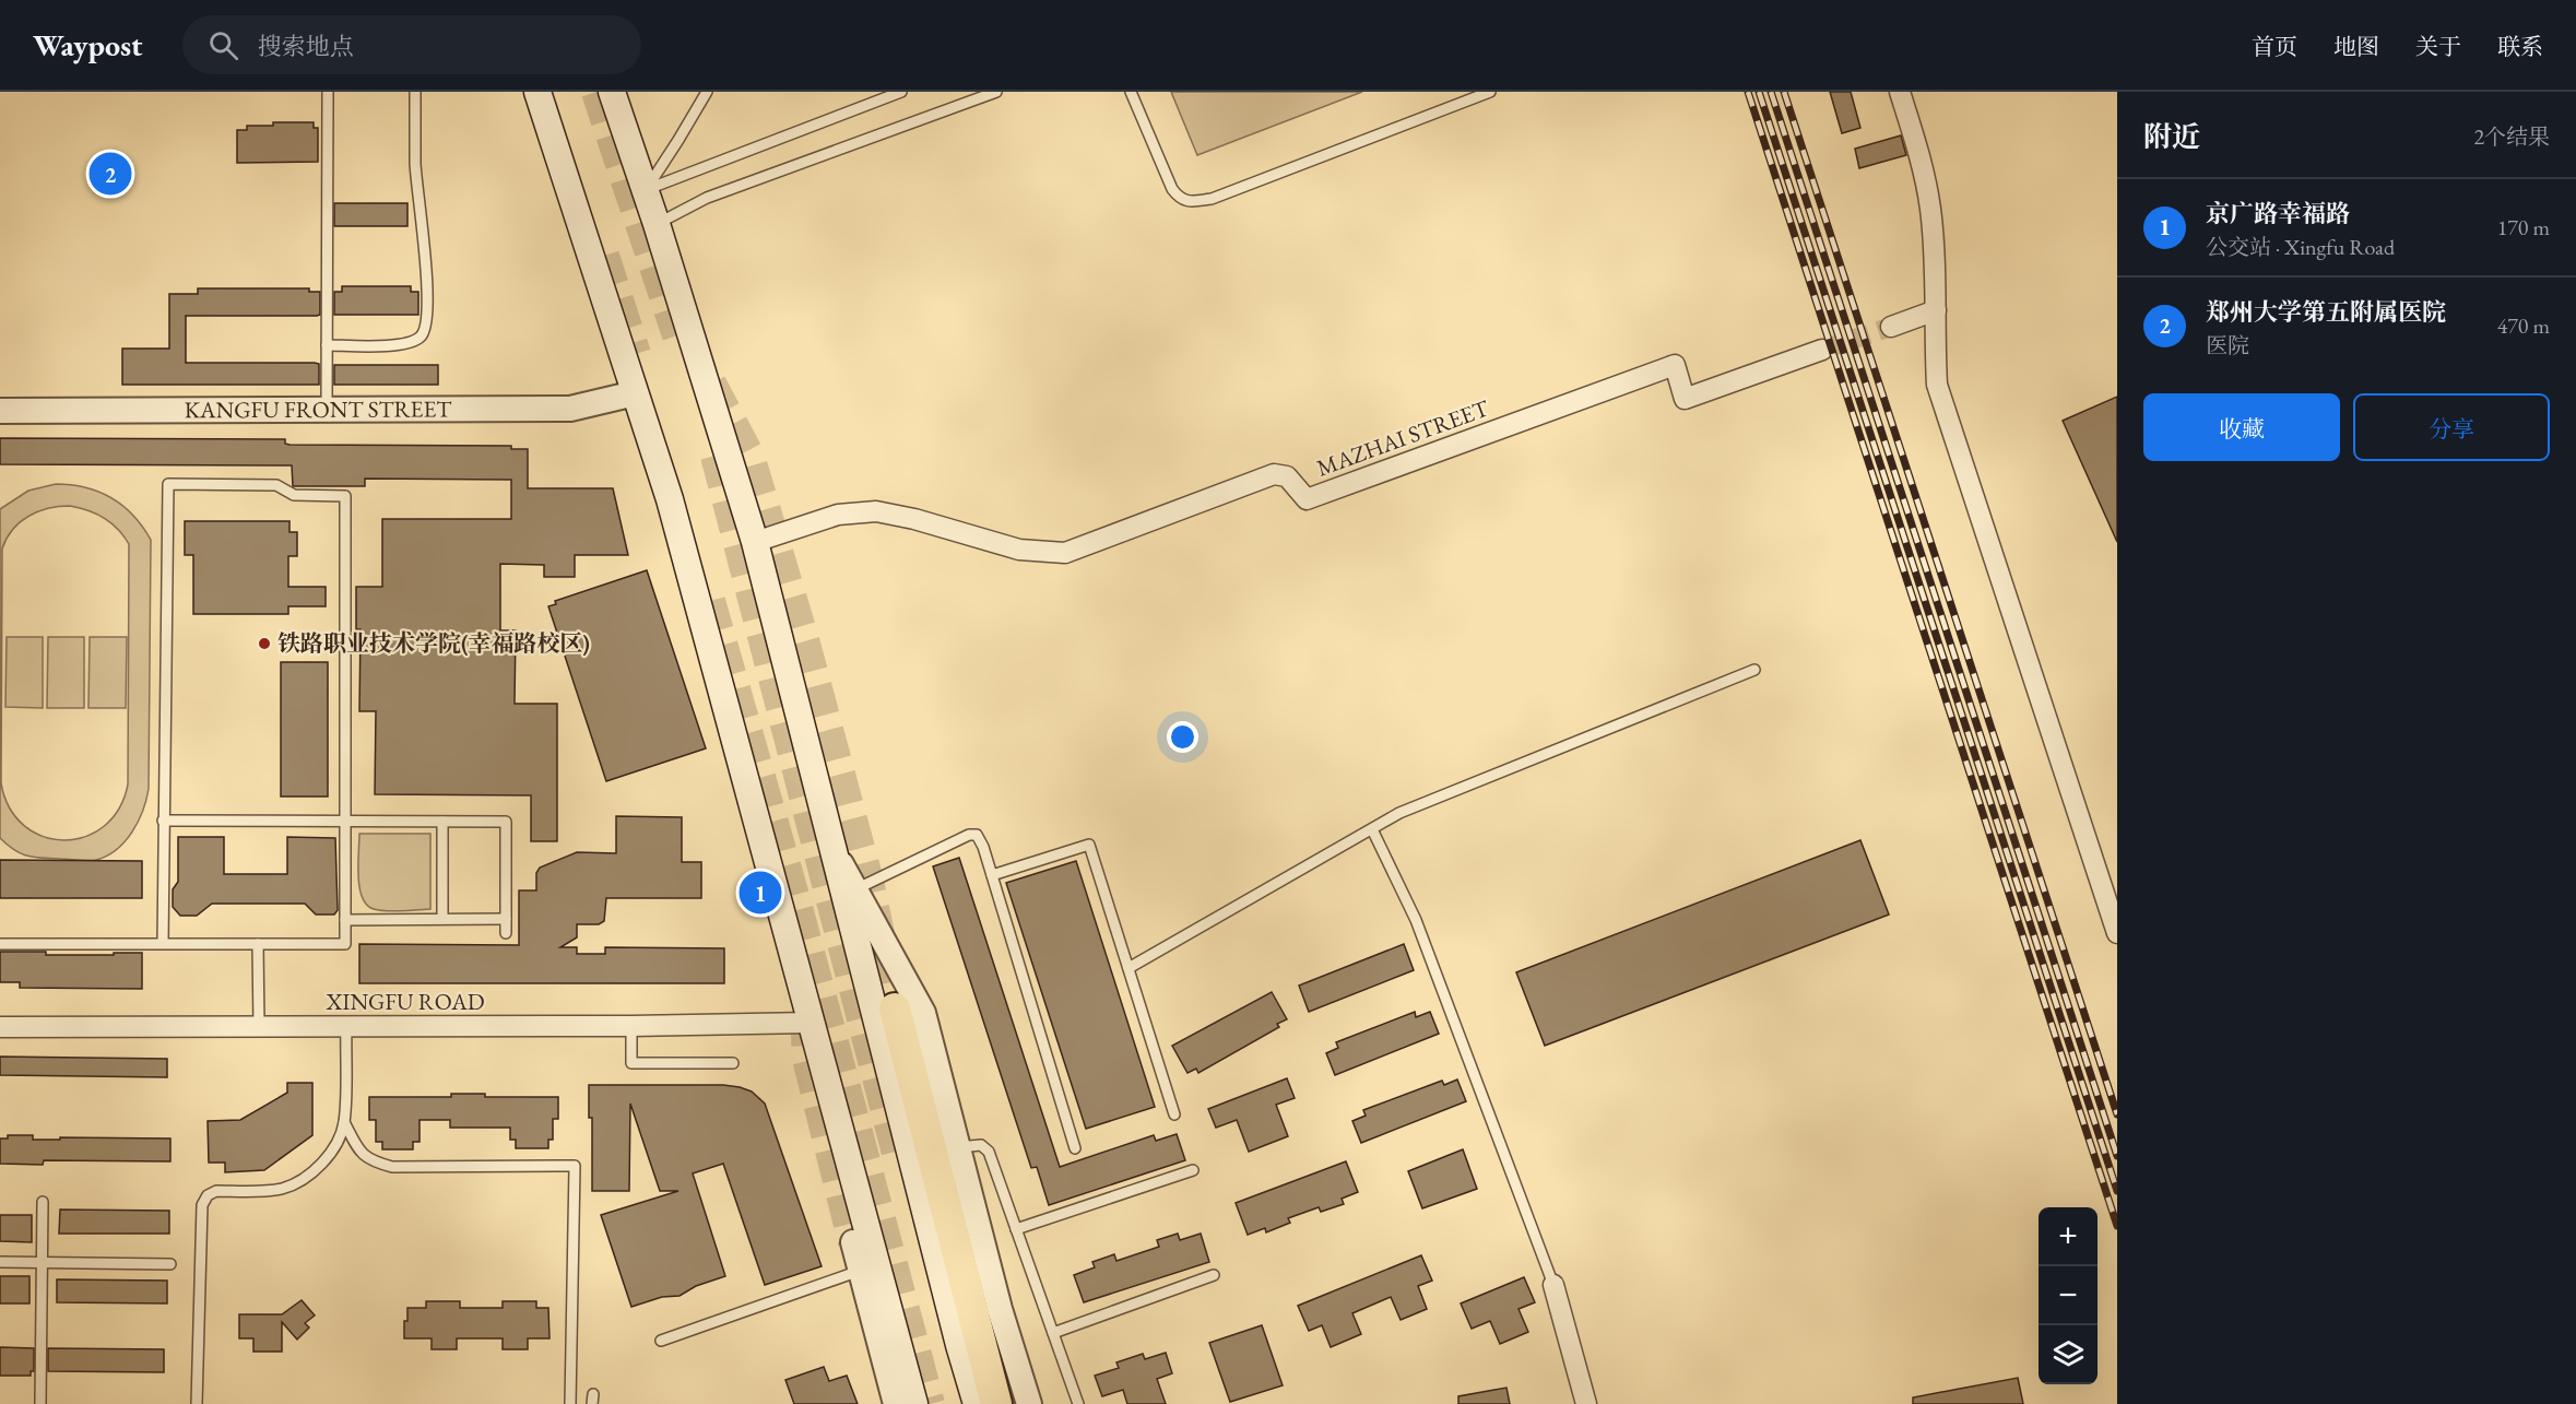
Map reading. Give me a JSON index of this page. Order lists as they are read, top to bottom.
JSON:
{
  "streets": {
    "street": ["KANGFU FRONT STREET", "MAZHAI STREET", "XINGFU ROAD"]
  },
  "places": ["铁路职业技术学院(幸福路校区)"],
  "page": {
    "header": "Waypost",
    "search": "搜索地点",
    "nav": [
      "首页",
      "地图",
      "关于",
      "联系"
    ],
    "heading": ["附近", "2个结果"],
    "pins": ["2", "1"],
    "list": [
      {
        "mark": "1",
        "name": "京广路幸福路",
        "note": "公交站 · Xingfu Road",
        "value": "170 m"
      },
      {
        "mark": "2",
        "name": "郑州大学第五附属医院",
        "note": "医院",
        "value": "470 m"
      }
    ],
    "buttons": ["收藏", "分享"],
    "map_buttons": ["+", "−"]
  }
}
